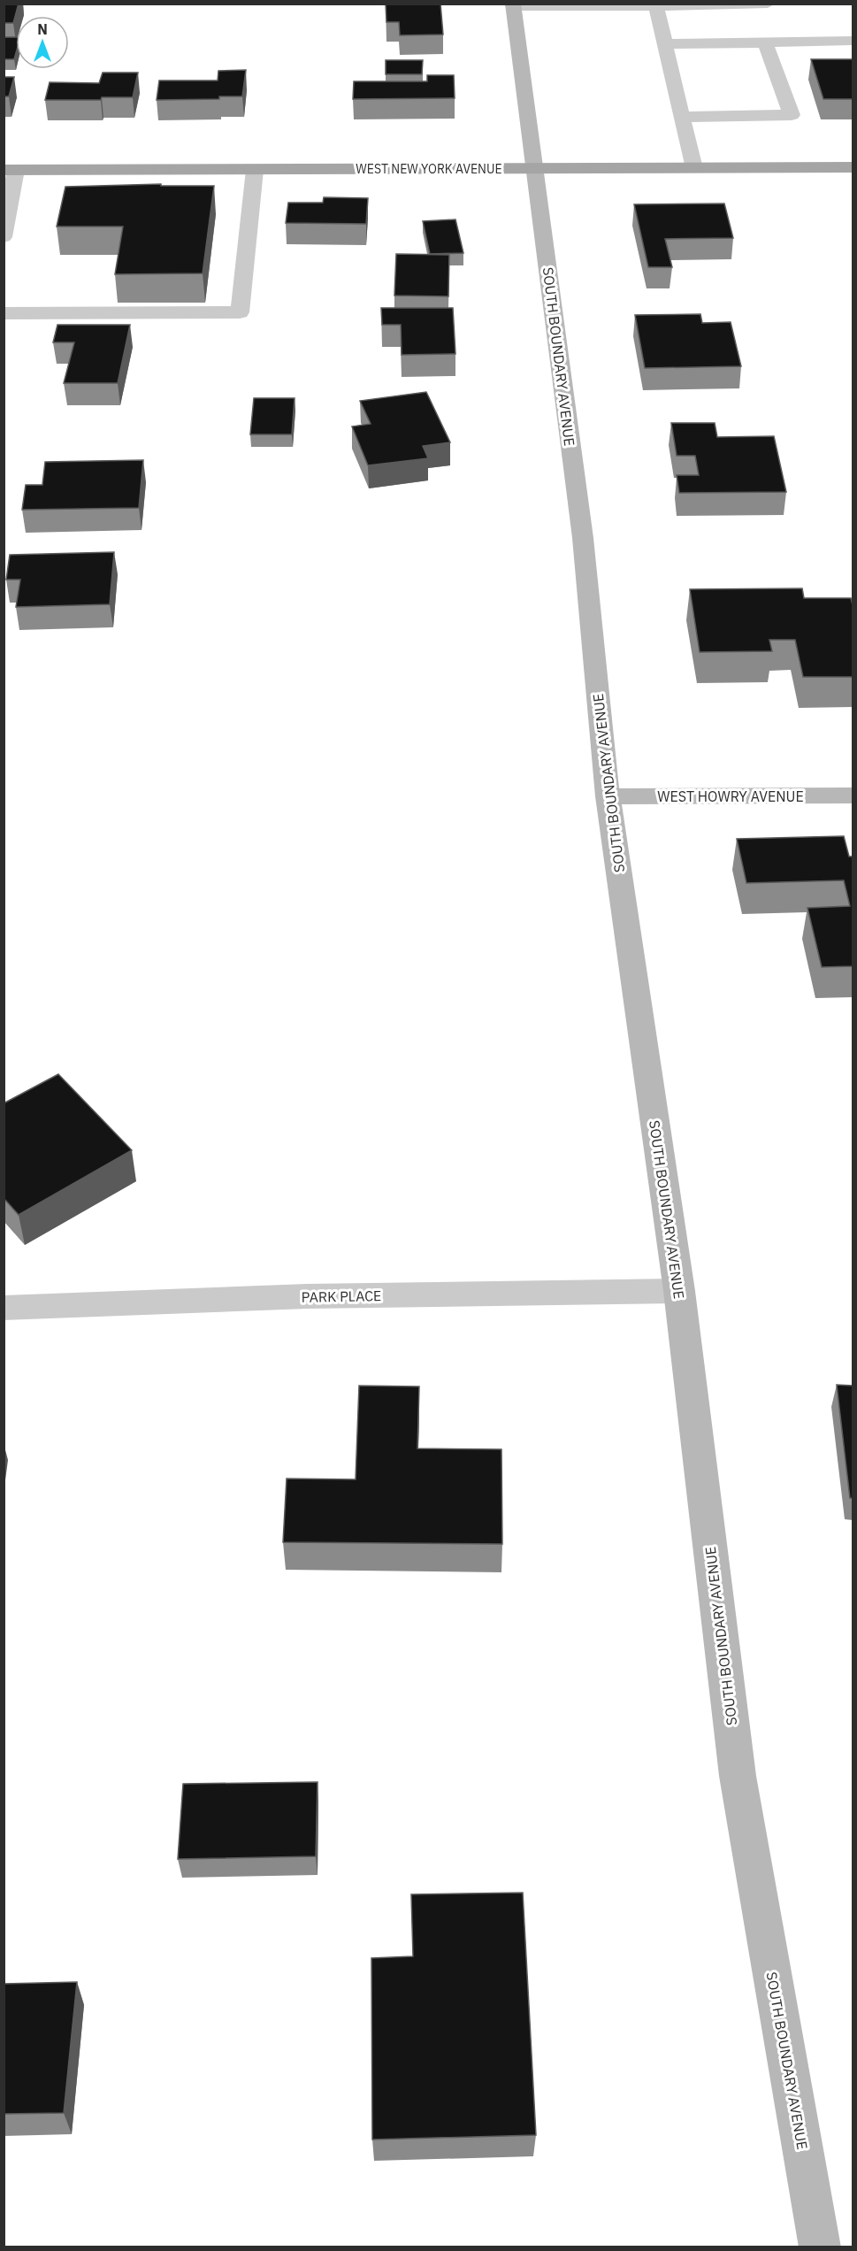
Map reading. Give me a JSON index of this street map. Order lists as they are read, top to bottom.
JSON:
{
  "streets": {
    "main road": ["WEST NEW YORK AVENUE"],
    "street": ["SOUTH BOUNDARY AVENUE", "WEST HOWRY AVENUE", "PARK PLACE"]
  },
  "crossings": [
    ["WEST NEW YORK AVENUE", "SOUTH BOUNDARY AVENUE"],
    ["SOUTH BOUNDARY AVENUE", "WEST HOWRY AVENUE"],
    ["SOUTH BOUNDARY AVENUE", "PARK PLACE"]
  ],
  "north": "top"
}
